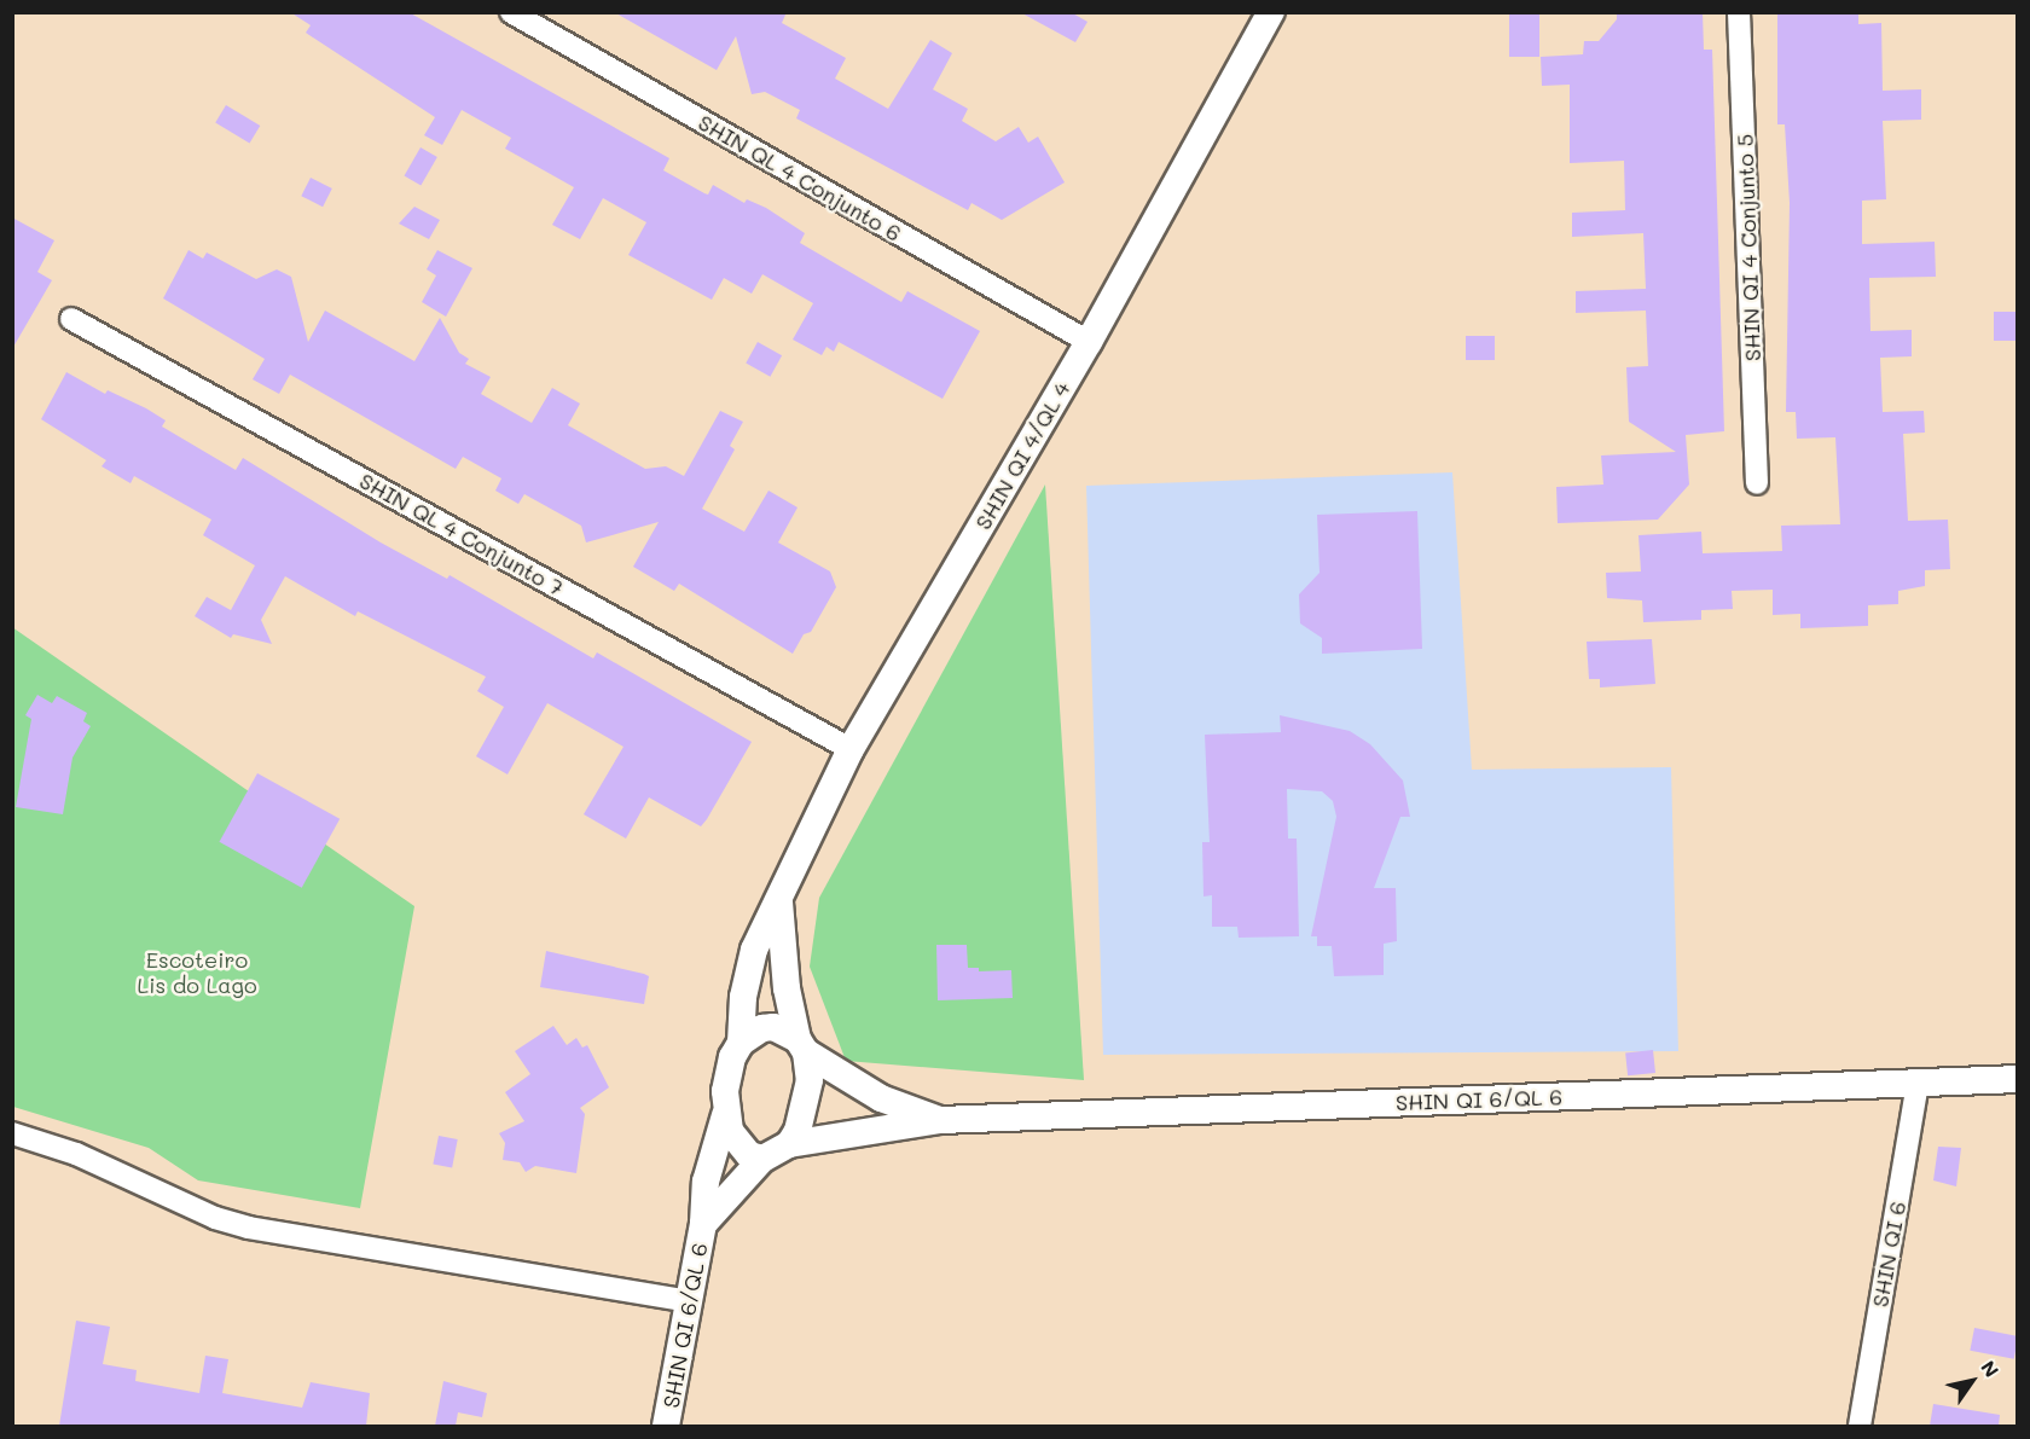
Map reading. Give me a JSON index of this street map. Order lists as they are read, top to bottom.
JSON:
{
  "streets": {
    "street": [
      "SHIN QL 4 Conjunto 6",
      "SHIN QI 4 Conjunto 5",
      "SHIN QI 4/QL 4",
      "SHIN QL 4 Conjunto 7",
      "SHIN QI 6/QL 6",
      "SHIN QI 6"
    ]
  },
  "crossings": [
    ["SHIN QL 4 Conjunto 6", "SHIN QI 4/QL 4"],
    ["SHIN QI 4/QL 4", "SHIN QL 4 Conjunto 7"],
    ["SHIN QI 4/QL 4", "SHIN QI 6/QL 6"],
    ["SHIN QI 6/QL 6", "SHIN QI 6"]
  ],
  "parks": ["Escoteiro Lis do Lago"],
  "north": "top right"
}
